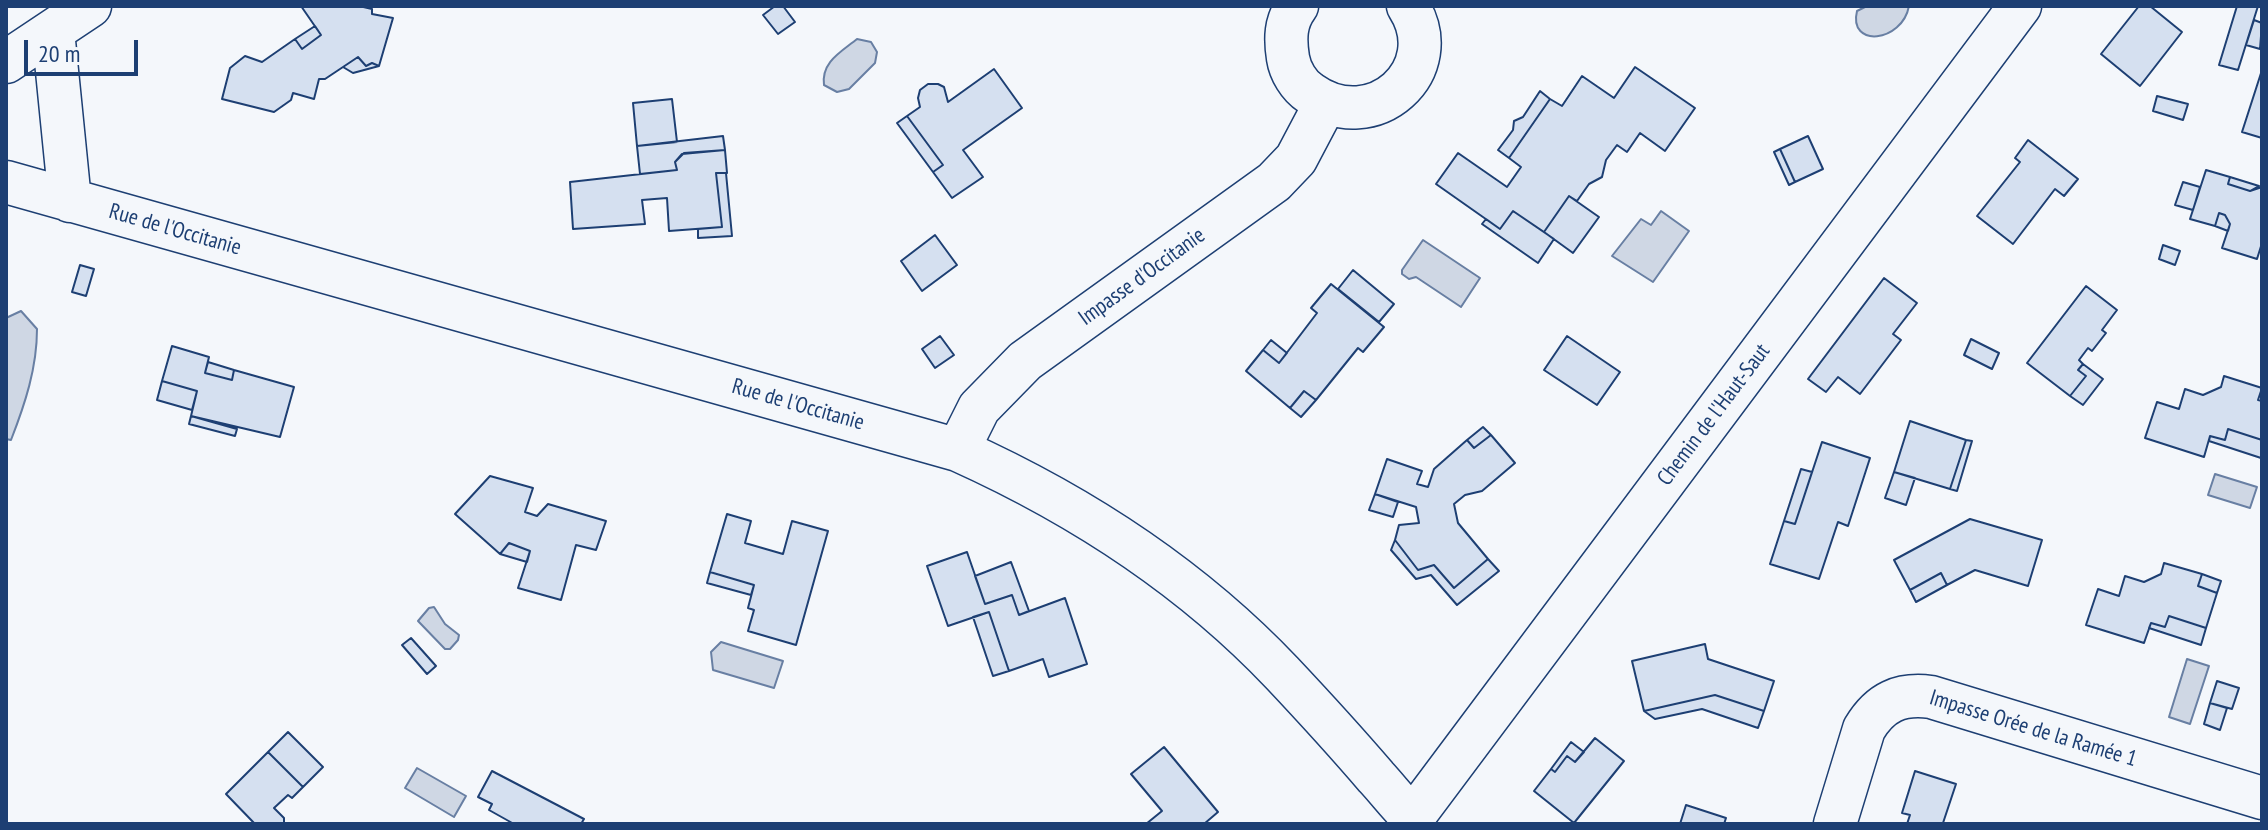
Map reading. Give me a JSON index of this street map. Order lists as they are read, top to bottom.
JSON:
{
  "streets": {
    "street": [
      "Rue de l'Occitanie",
      "Impasse d'Occitanie",
      "Chemin de l'Haut-Saut",
      "Impasse Orée de la Ramée 1"
    ]
  },
  "crossings": [
    ["Rue de l'Occitanie", "Impasse d'Occitanie"],
    ["Rue de l'Occitanie", "Chemin de l'Haut-Saut"]
  ],
  "scale_bar": "20 m"
}
